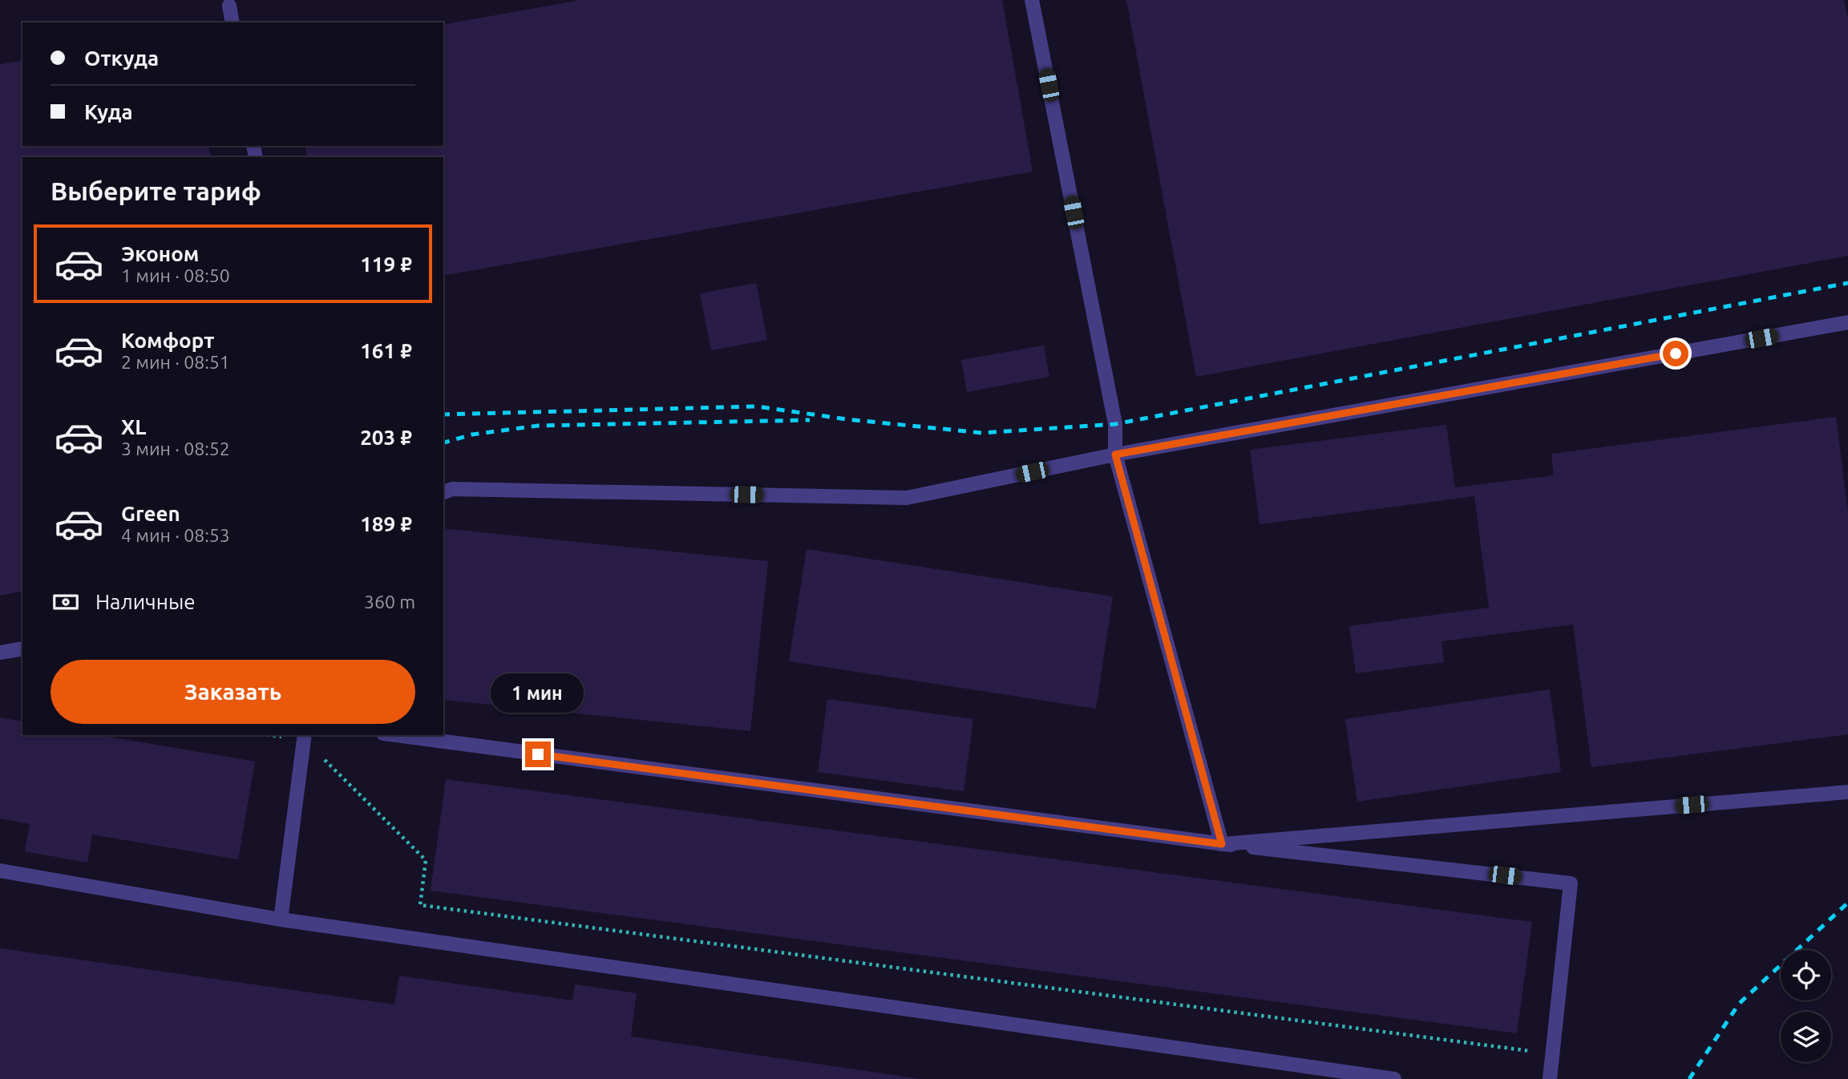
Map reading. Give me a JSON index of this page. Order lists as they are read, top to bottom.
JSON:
{
  "page": {
    "banner": ["Откуда", "Куда"],
    "heading": "Выберите тариф",
    "list": [
      {
        "name": "Эконом",
        "note": "1 мин · 08:50",
        "value": "119 ₽"
      },
      {
        "name": "Комфорт",
        "note": "2 мин · 08:51",
        "value": "161 ₽"
      },
      {
        "name": "XL",
        "note": "3 мин · 08:52",
        "value": "203 ₽"
      },
      {
        "name": "Green",
        "note": "4 мин · 08:53",
        "value": "189 ₽"
      }
    ],
    "pay": ["Наличные", "360 m"],
    "buttons": "Заказать",
    "bubble": "1 мин"
  }
}
